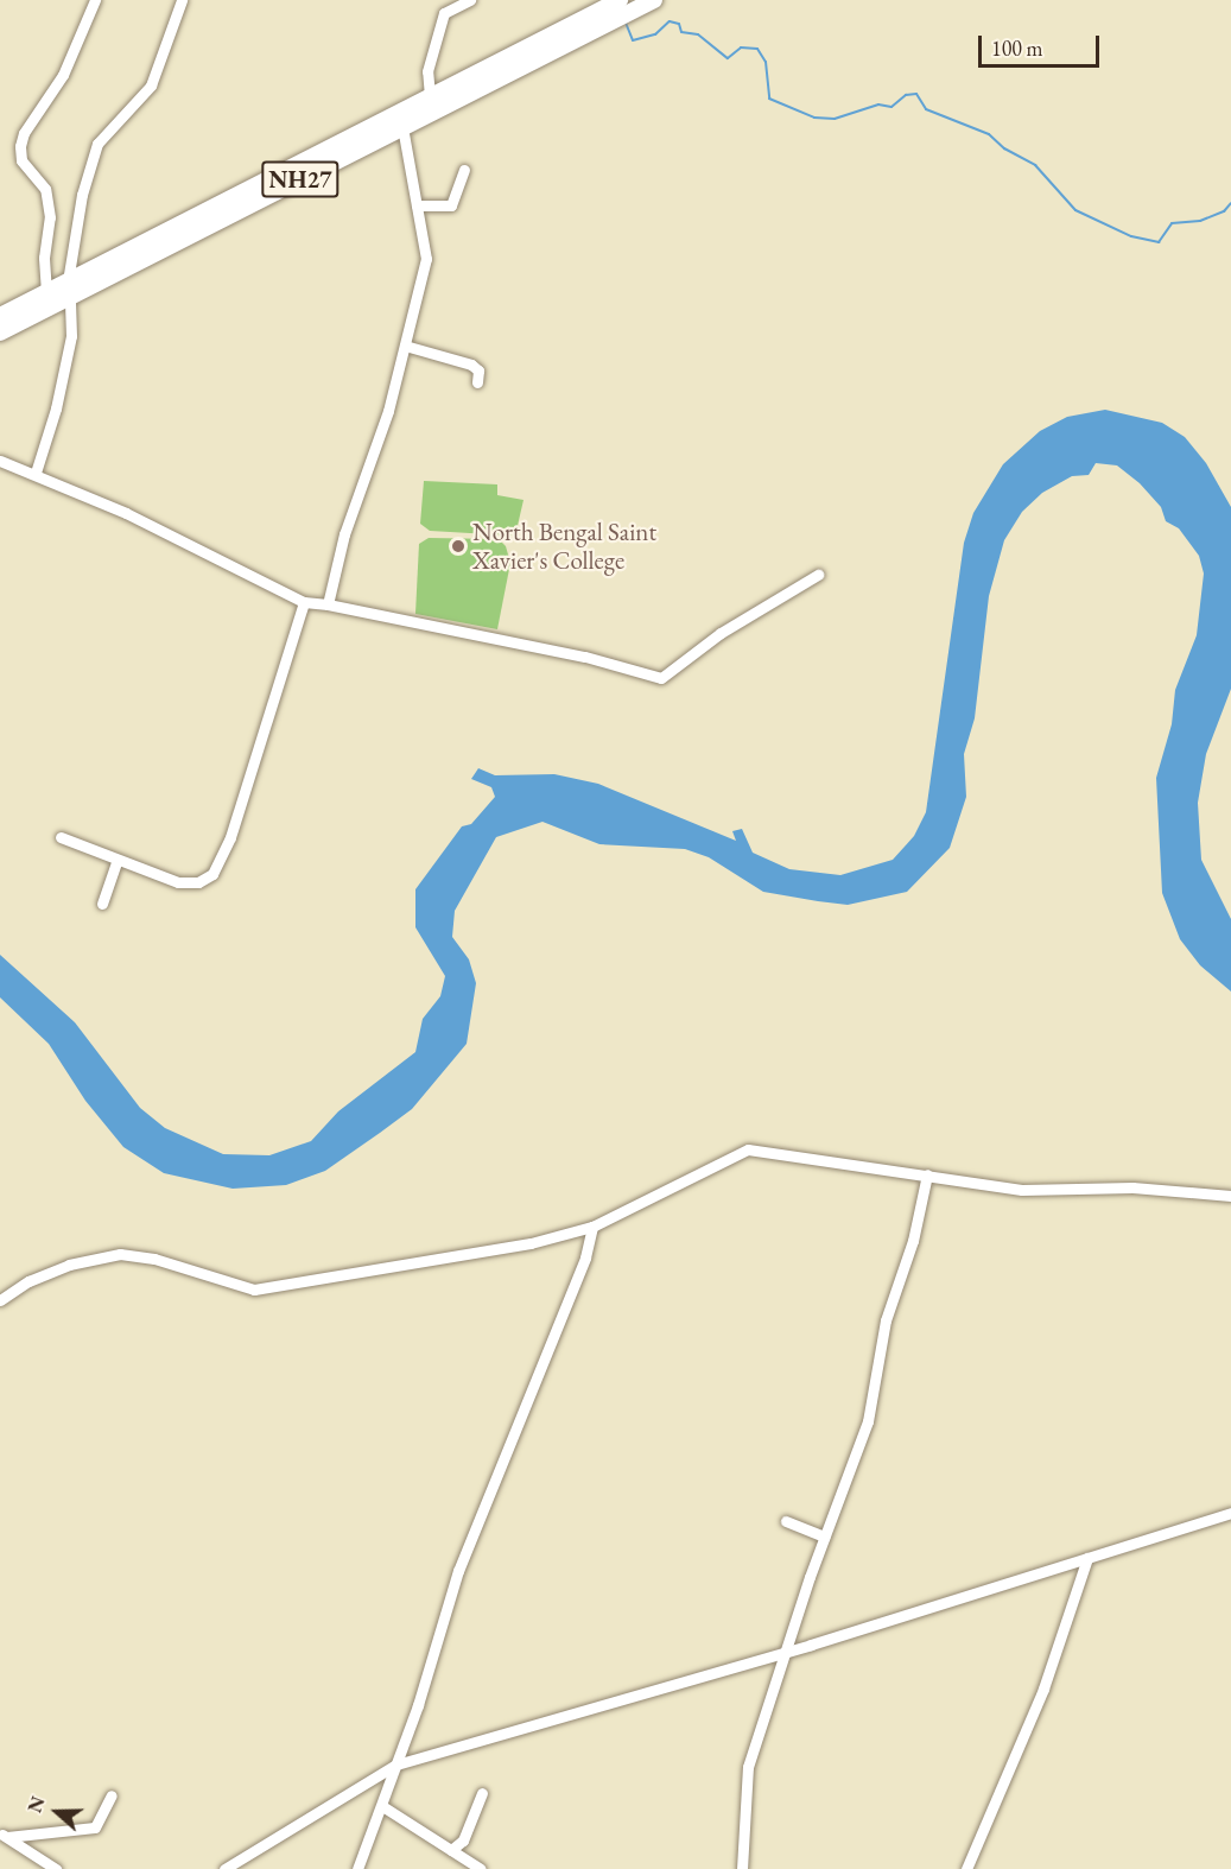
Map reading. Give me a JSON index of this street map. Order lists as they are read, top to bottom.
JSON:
{
  "streets": {
    "highway": ["NH27"]
  },
  "places": ["North Bengal Saint Xavier's College"],
  "scale_bar": "100 m",
  "north": "left"
}
